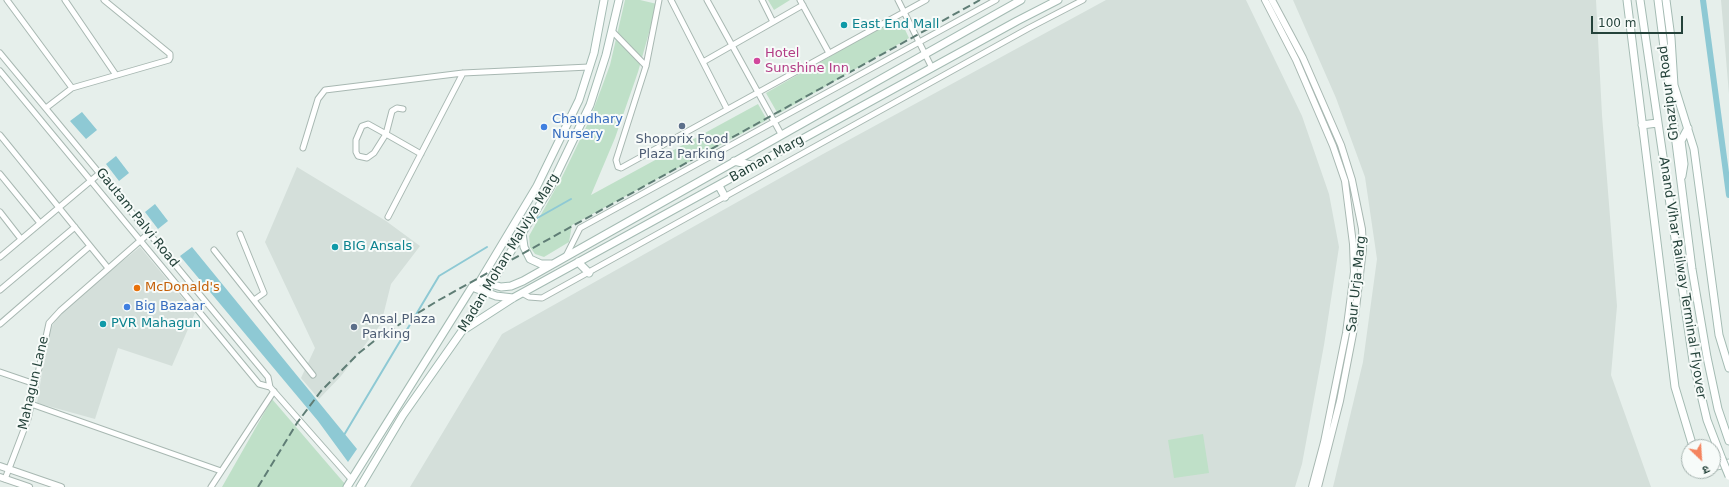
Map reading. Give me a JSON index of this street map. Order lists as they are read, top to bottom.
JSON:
{
  "streets": {
    "main road": [
      "Ghazipur Road",
      "Baman Marg",
      "Madan Mohan Malviya Marg",
      "Anand Vihar Railway Terminal Flyover"
    ],
    "street": ["Gautam Palvi Road", "Saur Urja Marg", "Mahagun Lane"]
  },
  "crossings": [
    ["Ghazipur Road", "Anand Vihar Railway Terminal Flyover"],
    ["Baman Marg", "Madan Mohan Malviya Marg"],
    ["Gautam Palvi Road", "Madan Mohan Malviya Marg"],
    ["Gautam Palvi Road", "Mahagun Lane"]
  ],
  "places": [
    "East End Mall",
    "Hotel Sunshine Inn",
    "Shopprix Food Plaza Parking",
    "Chaudhary Nursery",
    "BIG Ansals",
    "McDonald's",
    "Big Bazaar",
    "PVR Mahagun",
    "Ansal Plaza Parking"
  ],
  "scale_bar": "100 m",
  "north": "bottom right"
}
